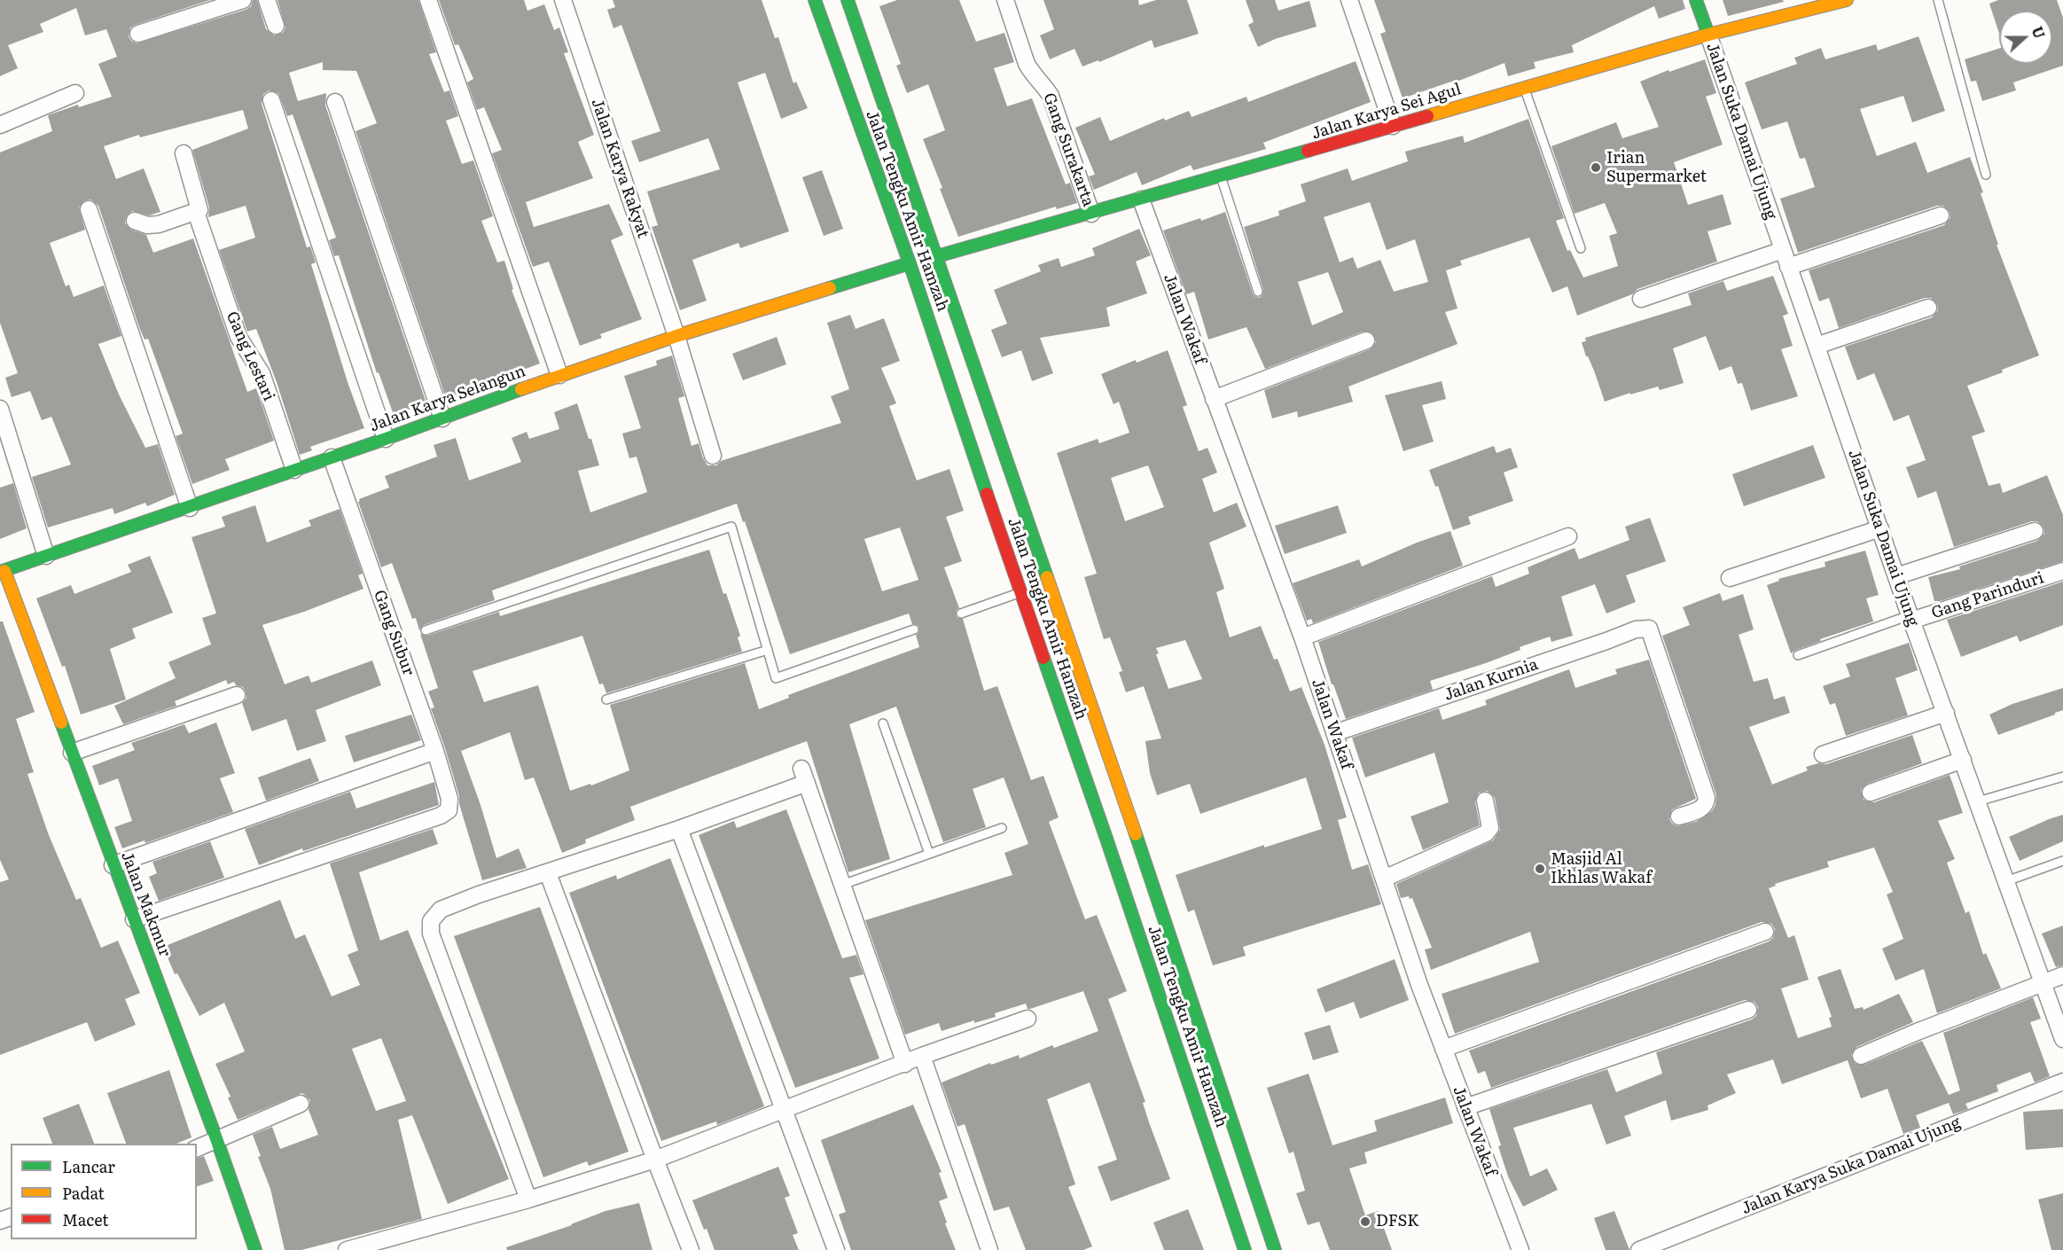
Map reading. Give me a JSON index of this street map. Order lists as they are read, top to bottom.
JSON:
{
  "streets": {
    "main road": [
      "Jalan Karya Sei Agul",
      "Jalan Tengku Amir Hamzah",
      "Jalan Karya Selangun",
      "Jalan Makmur"
    ],
    "street": [
      "Jalan Suka Damai Ujung",
      "Gang Surakarta",
      "Jalan Karya Rakyat",
      "Jalan Wakaf",
      "Gang Lestari",
      "Gang Parinduri",
      "Gang Subur",
      "Jalan Kurnia",
      "Jalan Karya Suka Damai Ujung"
    ]
  },
  "crossings": [
    ["Jalan Karya Sei Agul", "Jalan Suka Damai Ujung"],
    ["Jalan Karya Sei Agul", "Gang Surakarta"],
    ["Jalan Karya Sei Agul", "Jalan Tengku Amir Hamzah"],
    ["Jalan Karya Sei Agul", "Jalan Wakaf"],
    ["Jalan Suka Damai Ujung", "Gang Parinduri"],
    ["Jalan Karya Rakyat", "Jalan Karya Selangun"],
    ["Jalan Tengku Amir Hamzah", "Jalan Karya Selangun"],
    ["Jalan Wakaf", "Jalan Kurnia"],
    ["Gang Lestari", "Jalan Karya Selangun"],
    ["Jalan Karya Selangun", "Gang Subur"],
    ["Jalan Karya Selangun", "Jalan Makmur"],
    ["Gang Subur", "Jalan Makmur"]
  ],
  "places": ["Irian Supermarket", "Masjid Al Ikhlas Wakaf", "DFSK"],
  "legend": ["Lancar", "Padat", "Macet"],
  "north": "right"
}
